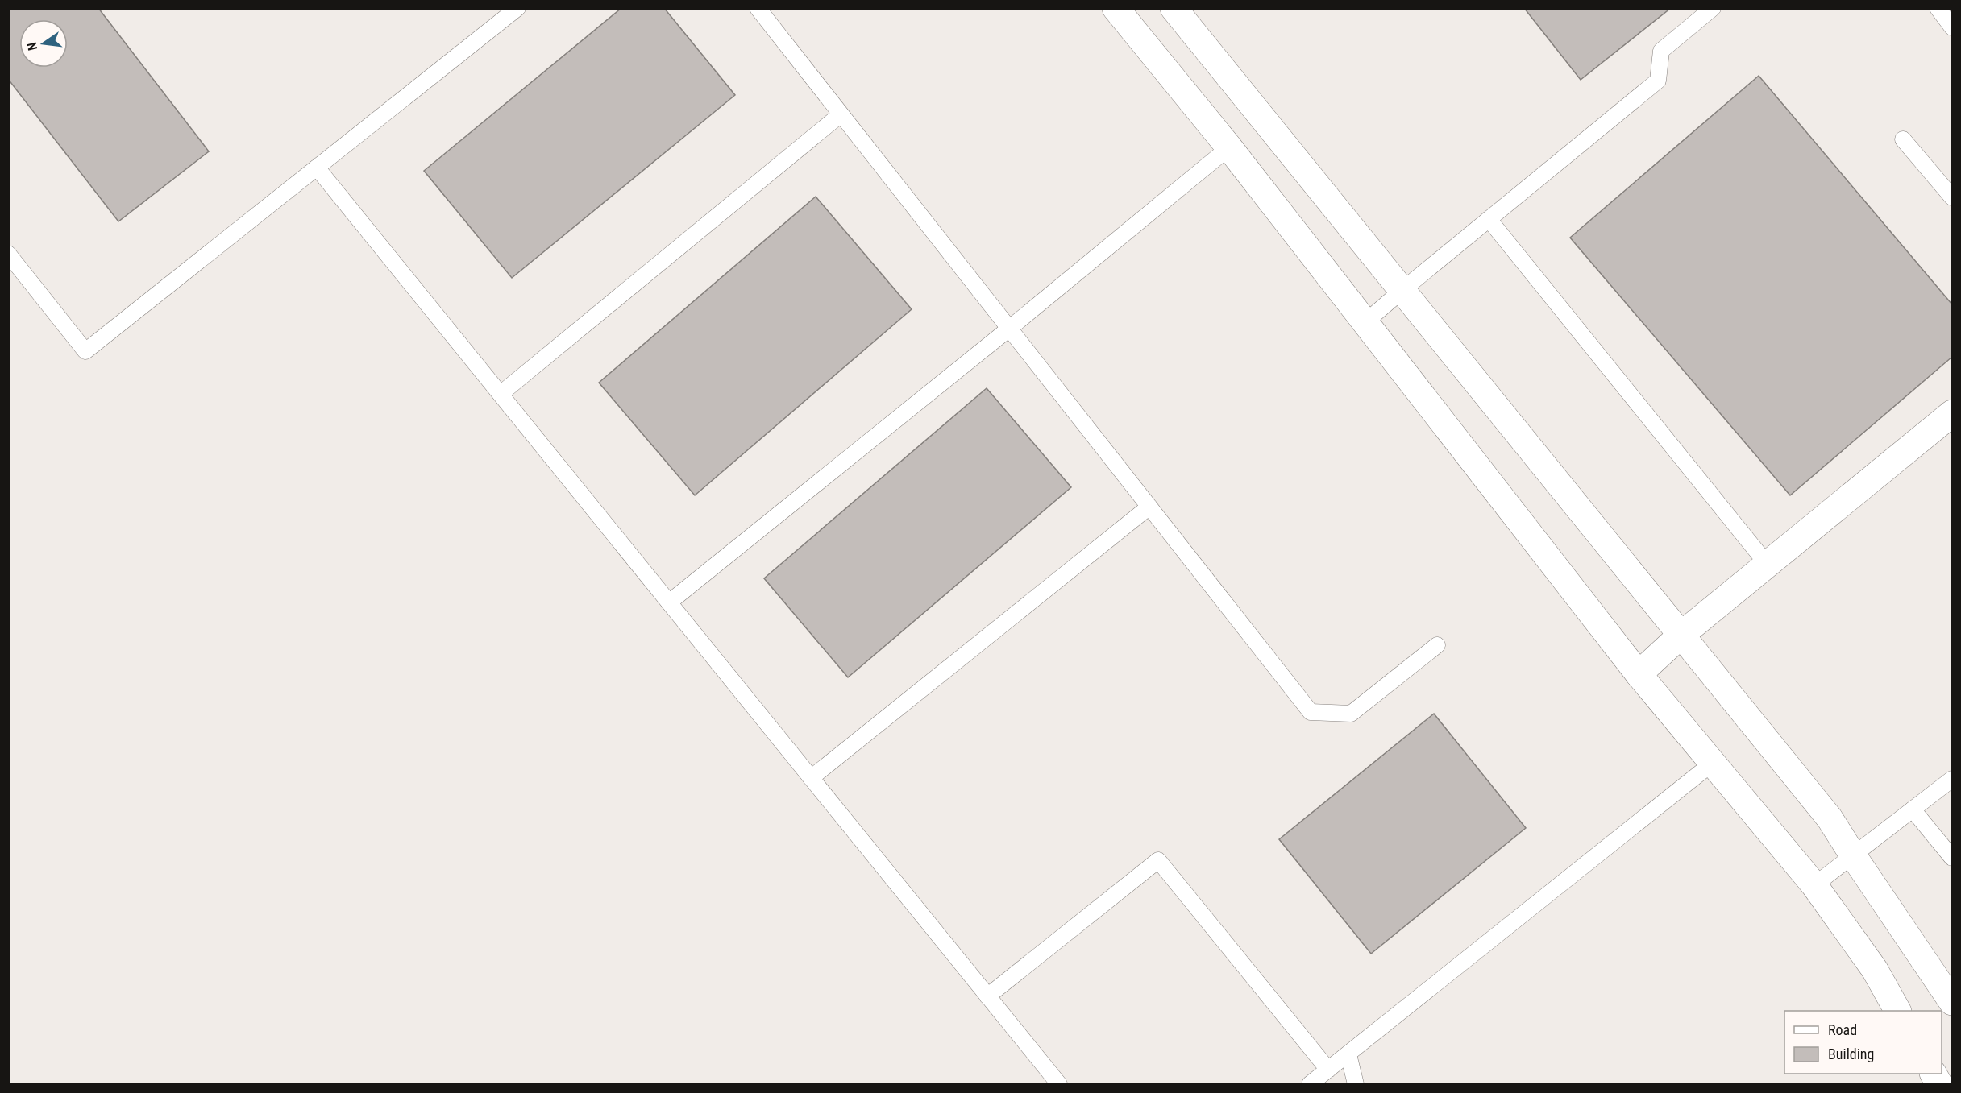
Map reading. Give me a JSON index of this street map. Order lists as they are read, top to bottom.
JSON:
{
  "legend": ["Road", "Building"],
  "north": "left"
}
